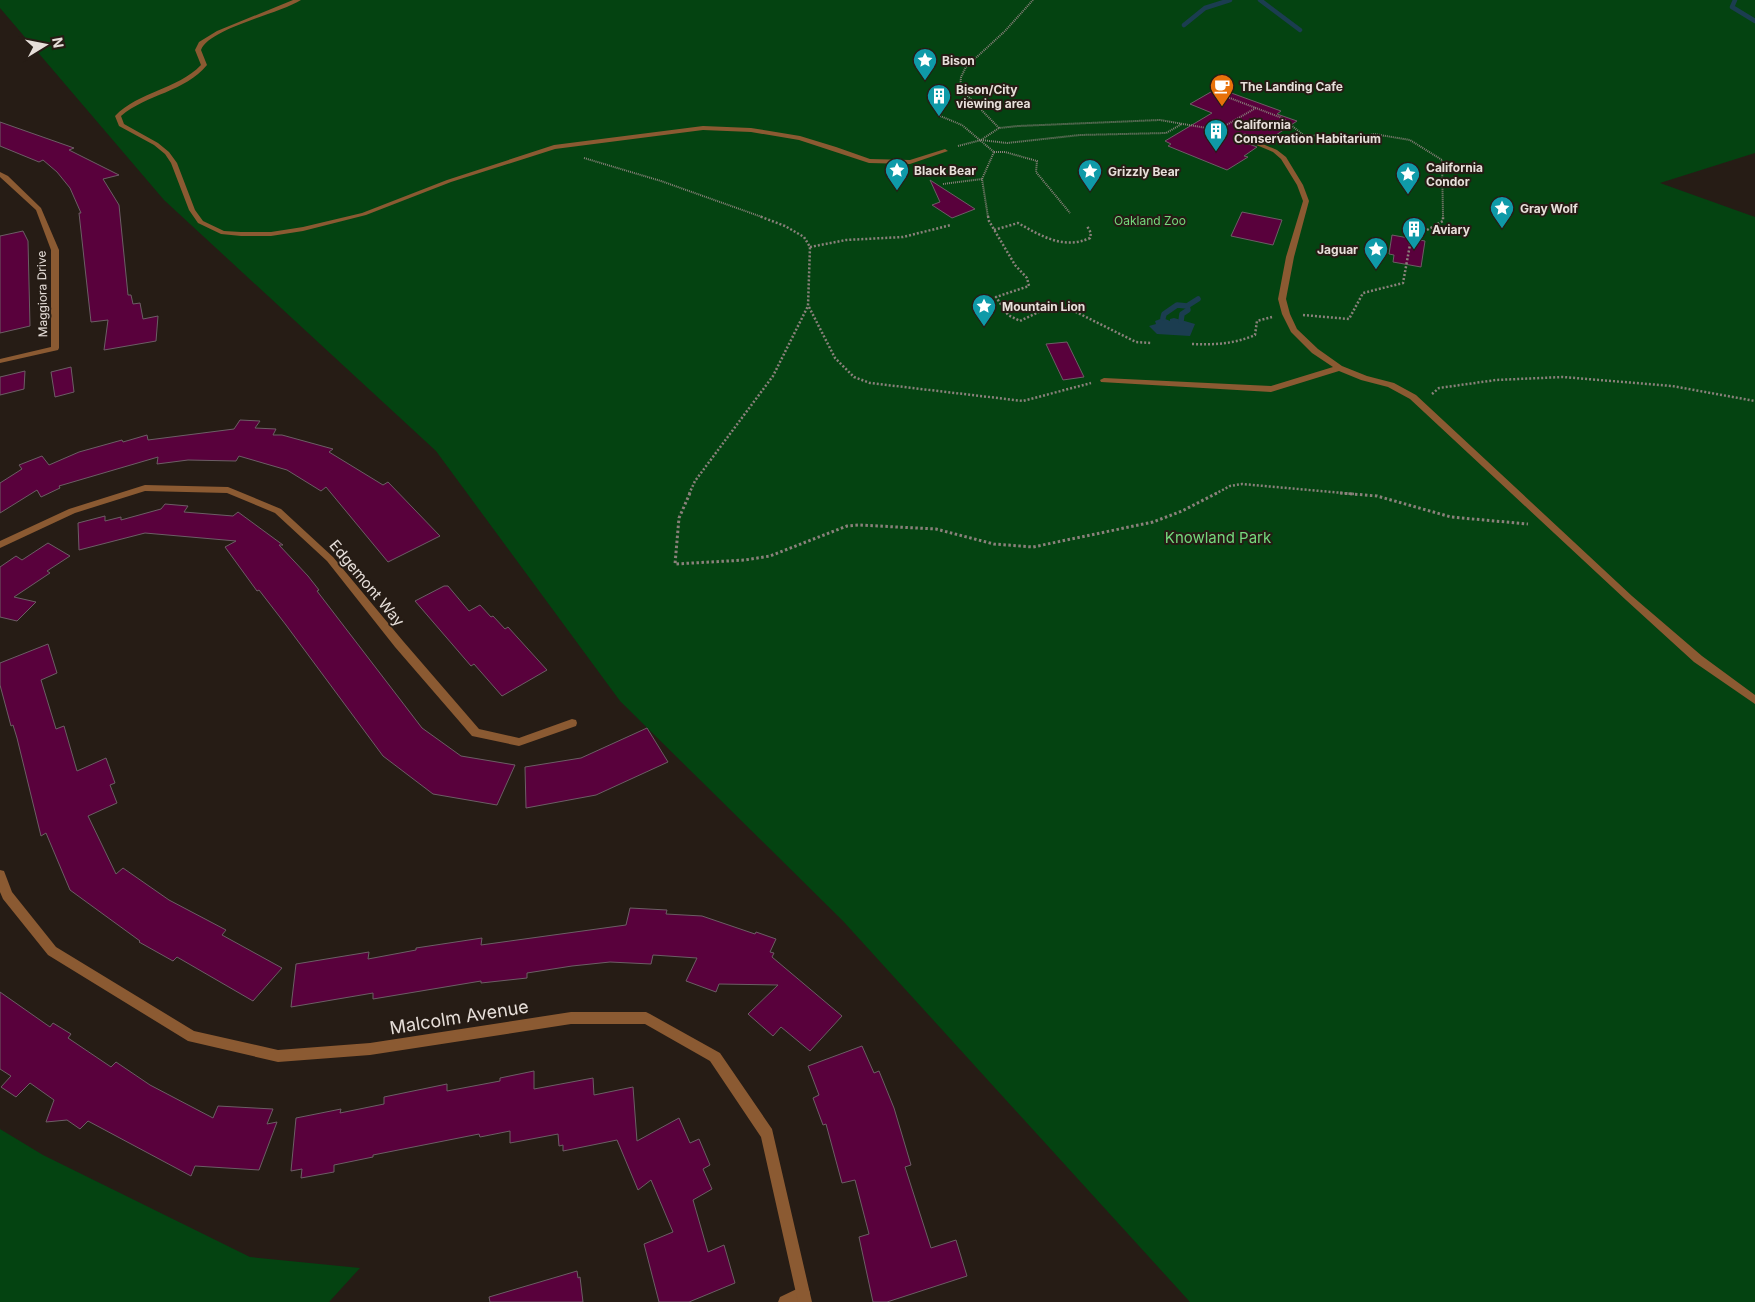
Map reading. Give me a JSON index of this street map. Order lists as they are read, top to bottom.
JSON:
{
  "streets": {
    "street": ["Maggiora Drive", "Edgemont Way", "Malcolm Avenue"]
  },
  "parks": ["Oakland Zoo", "Knowland Park"],
  "places": {
    "place": [
      "Bison",
      "Black Bear",
      "Grizzly Bear",
      "California Condor",
      "Gray Wolf",
      "Jaguar",
      "Mountain Lion"
    ],
    "cafe": ["The Landing Cafe"],
    "building": ["Bison/City viewing area", "California Conservation Habitarium", "Aviary"]
  },
  "north": "right"
}
